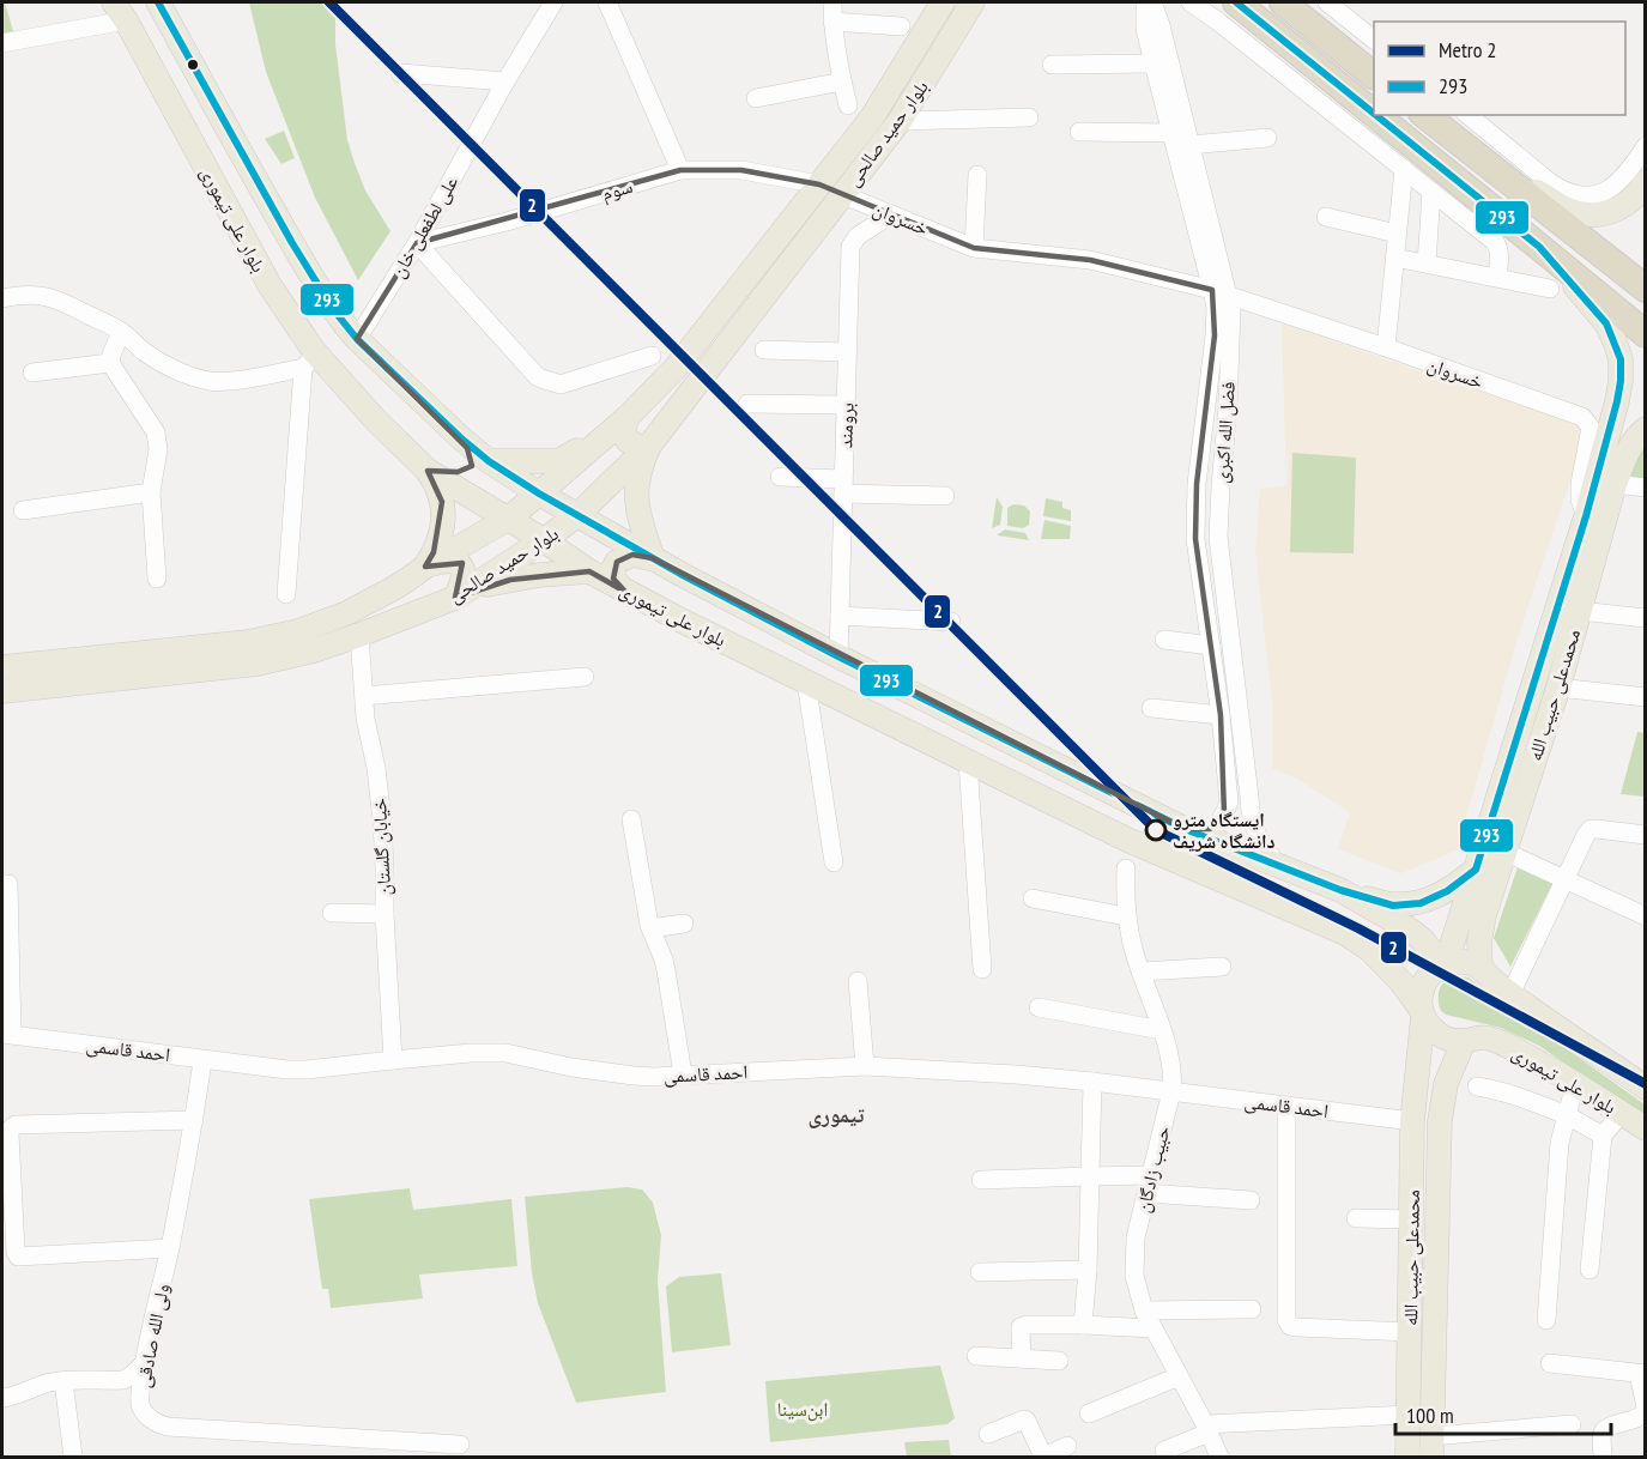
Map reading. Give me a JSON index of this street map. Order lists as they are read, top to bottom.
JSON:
{
  "streets": {
    "main road": ["بلوار حمید صالحی", "بلوار علی تیموری", "محمدعلی حبیب الله"],
    "street": [
      "سوم",
      "خسروان",
      "علی لطفعلی خان",
      "برومند",
      "فضل الله اکبری",
      "خیابان گلستان",
      "احمد قاسمی",
      "حبیب زادگان",
      "ولی الله صادقی"
    ]
  },
  "crossings": [
    ["بلوار حمید صالحی", "سوم"],
    ["بلوار حمید صالحی", "خسروان"],
    ["بلوار حمید صالحی", "بلوار علی تیموری"],
    ["بلوار حمید صالحی", "خیابان گلستان"],
    ["سوم", "علی لطفعلی خان"],
    ["خسروان", "برومند"],
    ["خسروان", "فضل الله اکبری"],
    ["خسروان", "محمدعلی حبیب الله"],
    ["بلوار علی تیموری", "علی لطفعلی خان"],
    ["بلوار علی تیموری", "برومند"],
    ["بلوار علی تیموری", "فضل الله اکبری"],
    ["بلوار علی تیموری", "محمدعلی حبیب الله"],
    ["محمدعلی حبیب الله", "احمد قاسمی"],
    ["خیابان گلستان", "احمد قاسمی"],
    ["احمد قاسمی", "حبیب زادگان"],
    ["احمد قاسمی", "ولی الله صادقی"]
  ],
  "districts": ["تیموری"],
  "parks": ["ابن‌سینا"],
  "places": ["ایستگاه مترو دانشگاه شریف"],
  "lines": ["metro line 2", "transit line 293"],
  "legend": ["Metro 2", "293"],
  "scale_bar": "100 m"
}
